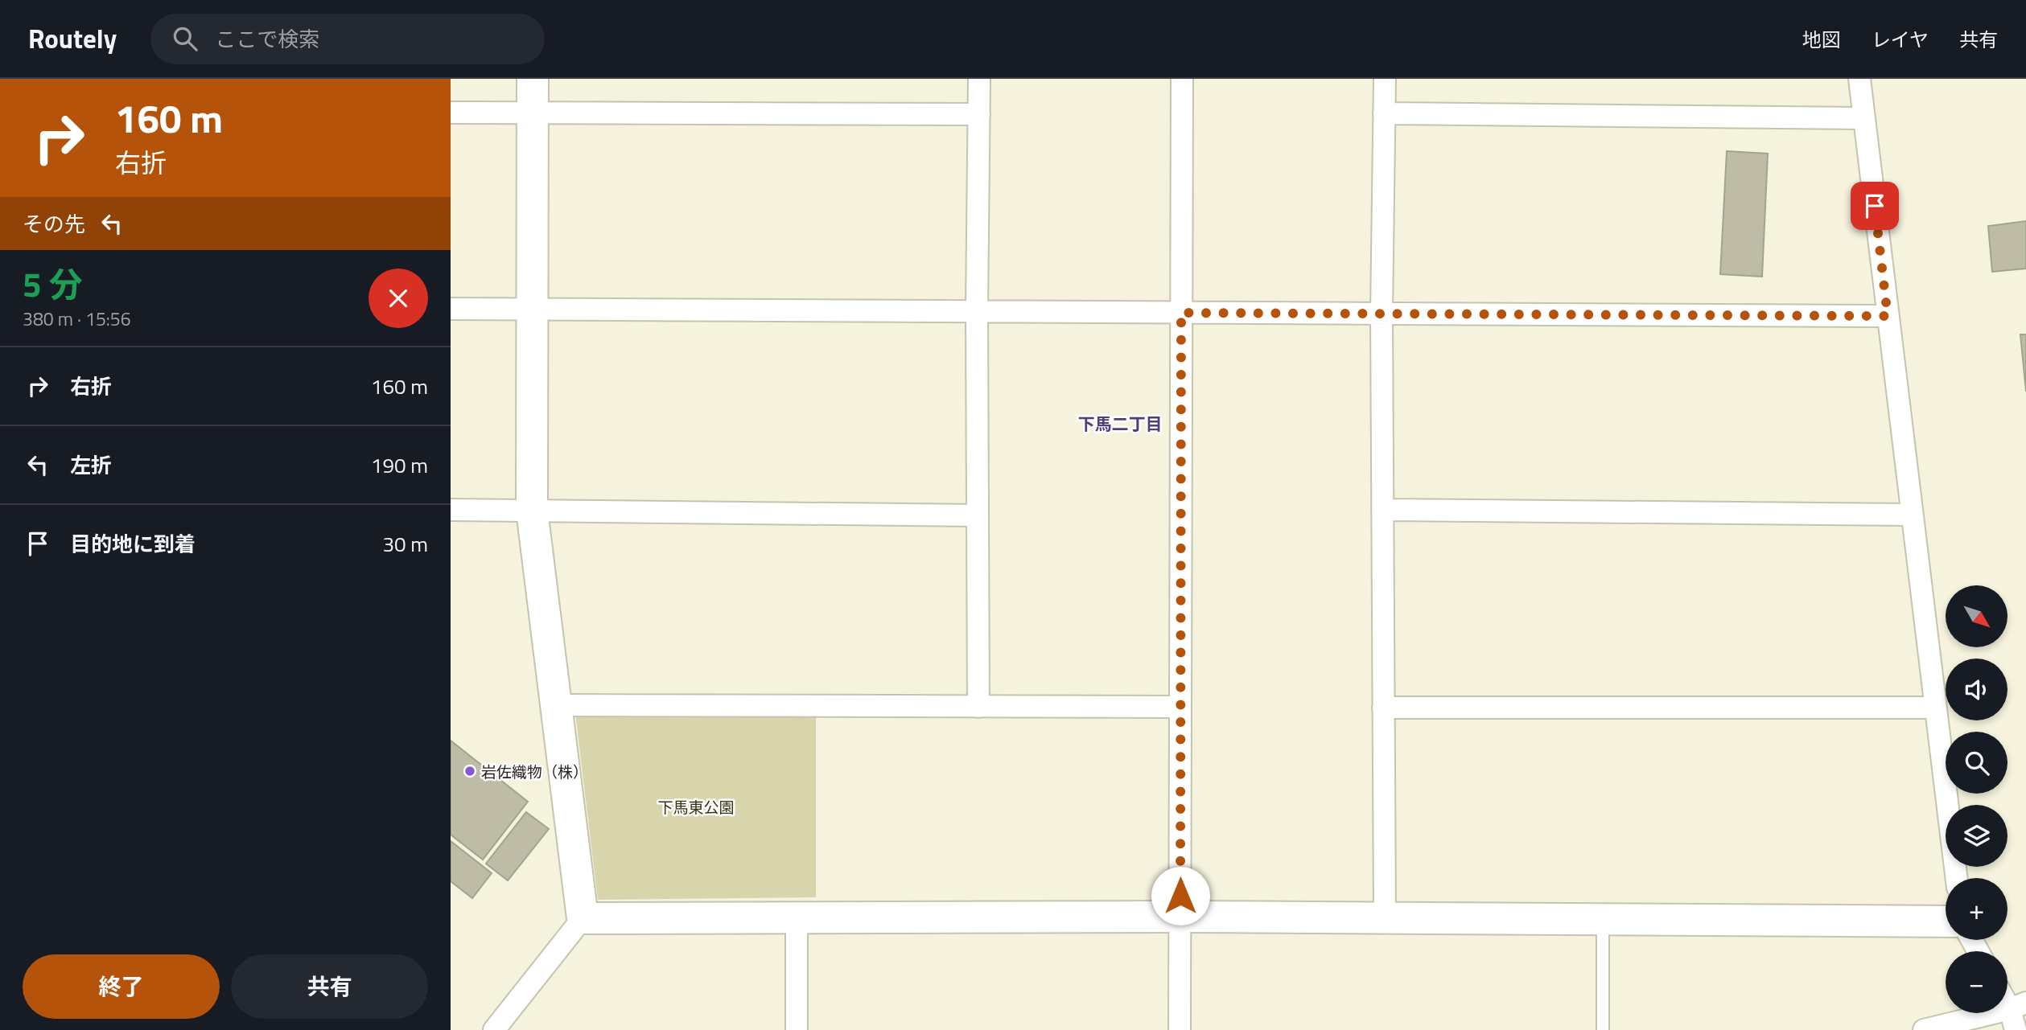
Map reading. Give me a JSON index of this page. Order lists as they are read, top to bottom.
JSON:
{
  "districts": ["下馬二丁目"],
  "parks": ["下馬東公園"],
  "places": ["岩佐織物（株）"],
  "north": "bottom right",
  "page": {
    "header": "Routely",
    "search": "ここで検索",
    "nav": ["地図", "レイヤ", "共有"],
    "turn": ["160 m", "右折"],
    "then": "その先",
    "heading": ["5 分", "380 m · 15:56"],
    "list": [
      {
        "name": "右折",
        "value": "160 m"
      },
      {
        "name": "左折",
        "value": "190 m"
      },
      {
        "name": "目的地に到着",
        "value": "30 m"
      }
    ],
    "map_buttons": ["+", "−"],
    "buttons": ["終了", "共有"]
  }
}
